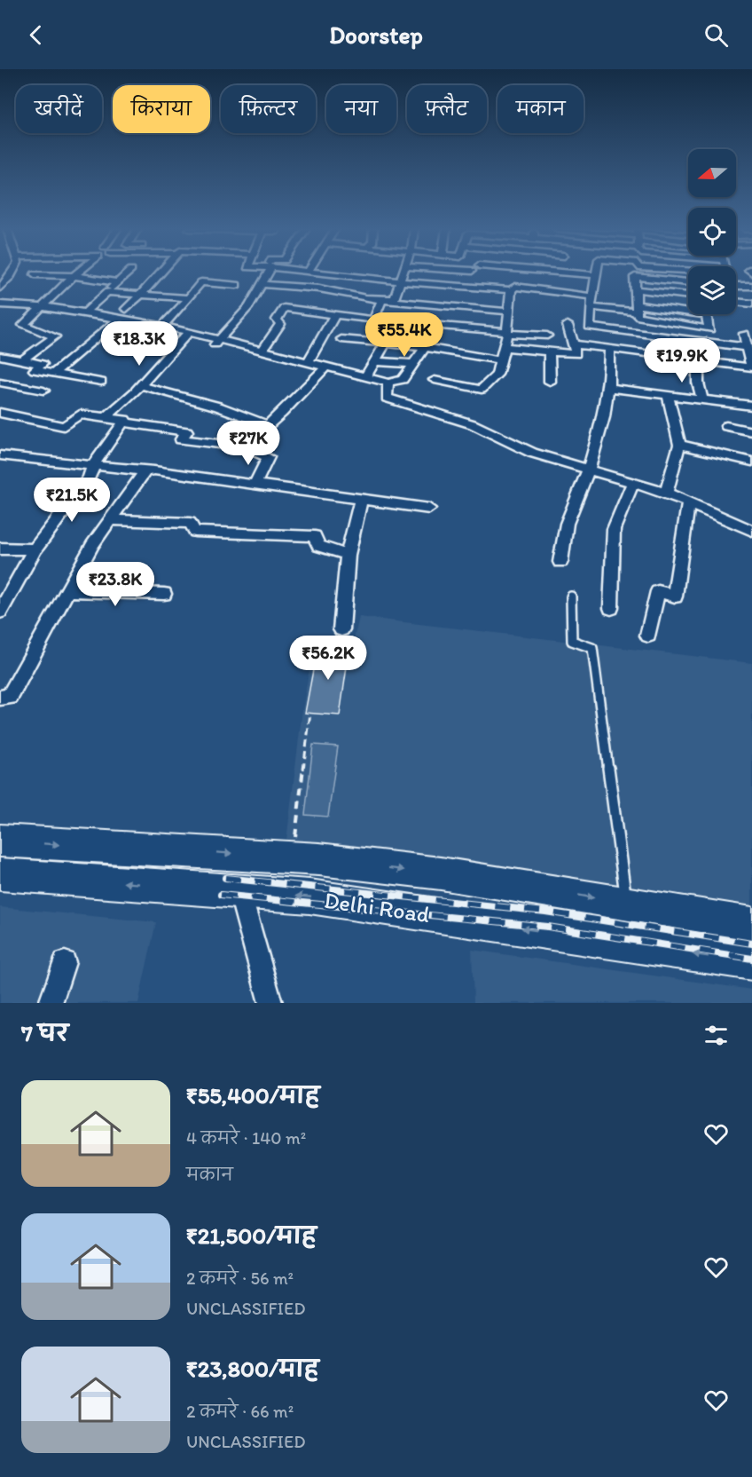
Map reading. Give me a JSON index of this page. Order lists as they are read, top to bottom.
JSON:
{
  "streets": {
    "main road": ["Delhi Road"]
  },
  "north": "left",
  "page": {
    "header": "Doorstep",
    "chip": [
      "खरीदें",
      "किराया",
      "फ़िल्टर",
      "नया",
      "फ़्लैट",
      "मकान"
    ],
    "price": [
      "₹55.4K",
      "₹18.3K",
      "₹19.9K",
      "₹27K",
      "₹21.5K",
      "₹23.8K",
      "₹56.2K"
    ],
    "heading": "7 घर",
    "list": [
      {
        "name": "₹55,400/माह",
        "note": "4 कमरे · 140 m² · मकान"
      },
      {
        "name": "₹21,500/माह",
        "note": "2 कमरे · 56 m² · UNCLASSIFIED"
      },
      {
        "name": "₹23,800/माह",
        "note": "2 कमरे · 66 m² · UNCLASSIFIED"
      }
    ]
  }
}
